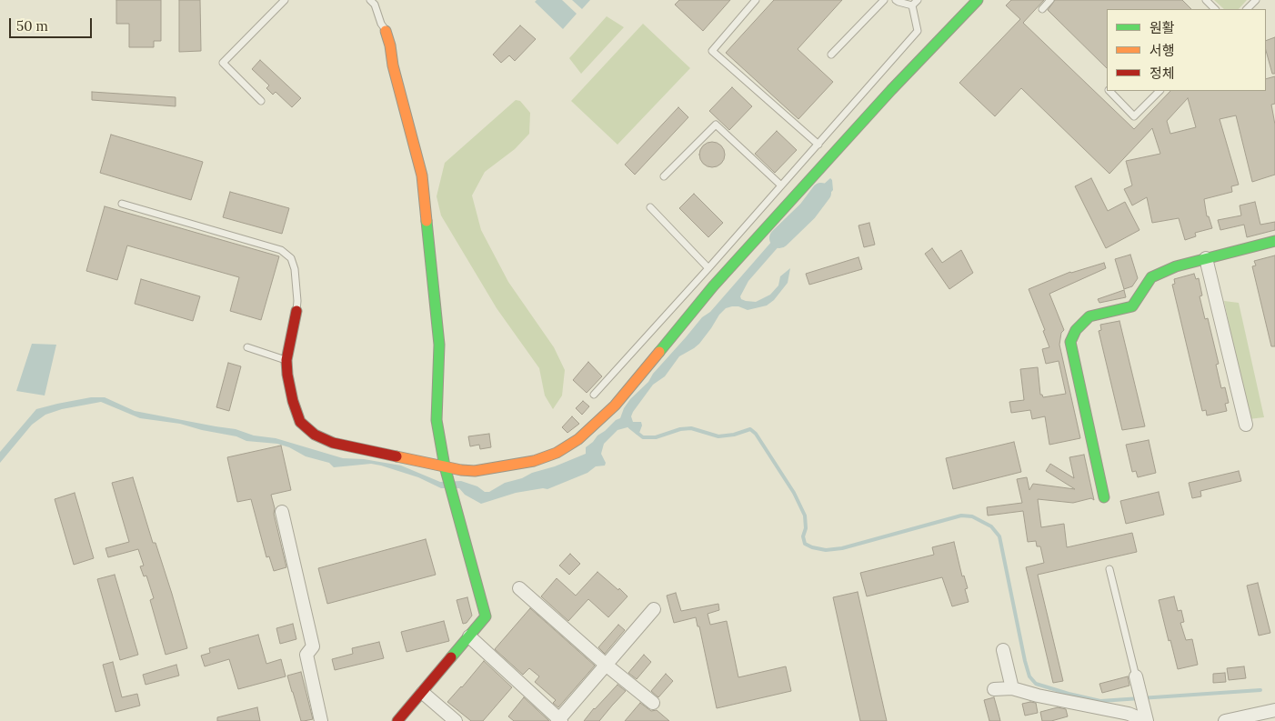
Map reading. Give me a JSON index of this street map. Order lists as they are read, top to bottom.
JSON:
{
  "legend": ["원활", "서행", "정체"],
  "scale_bar": "50 m"
}
